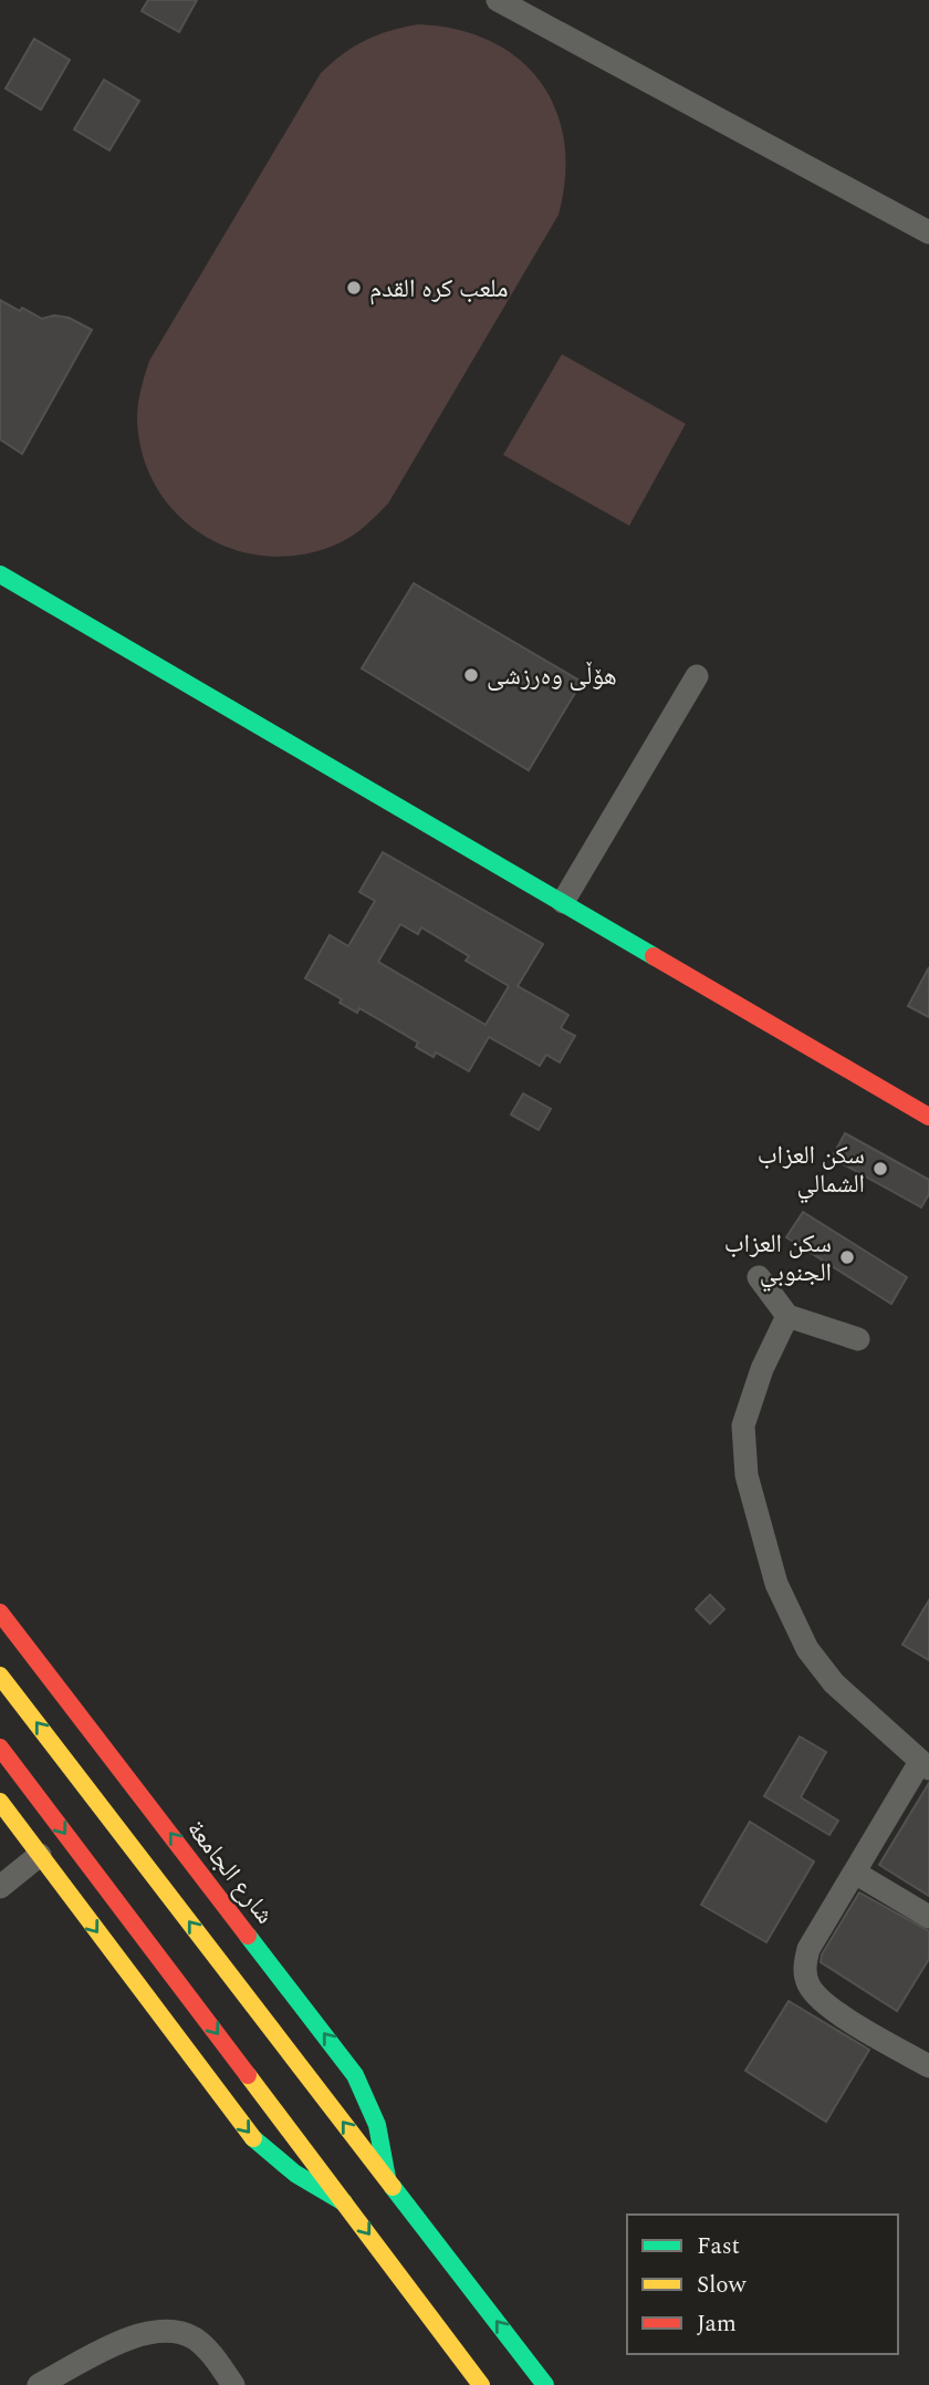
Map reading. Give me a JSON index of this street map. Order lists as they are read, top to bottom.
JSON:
{
  "streets": {
    "street": ["شارع الجامعة"]
  },
  "places": [
    "ملعب كره القدم",
    "هۆڵی وەرزشی",
    "سكن العزاب الشمالي",
    "سكن العزاب الجنوبي"
  ],
  "legend": ["Fast", "Slow", "Jam"]
}
